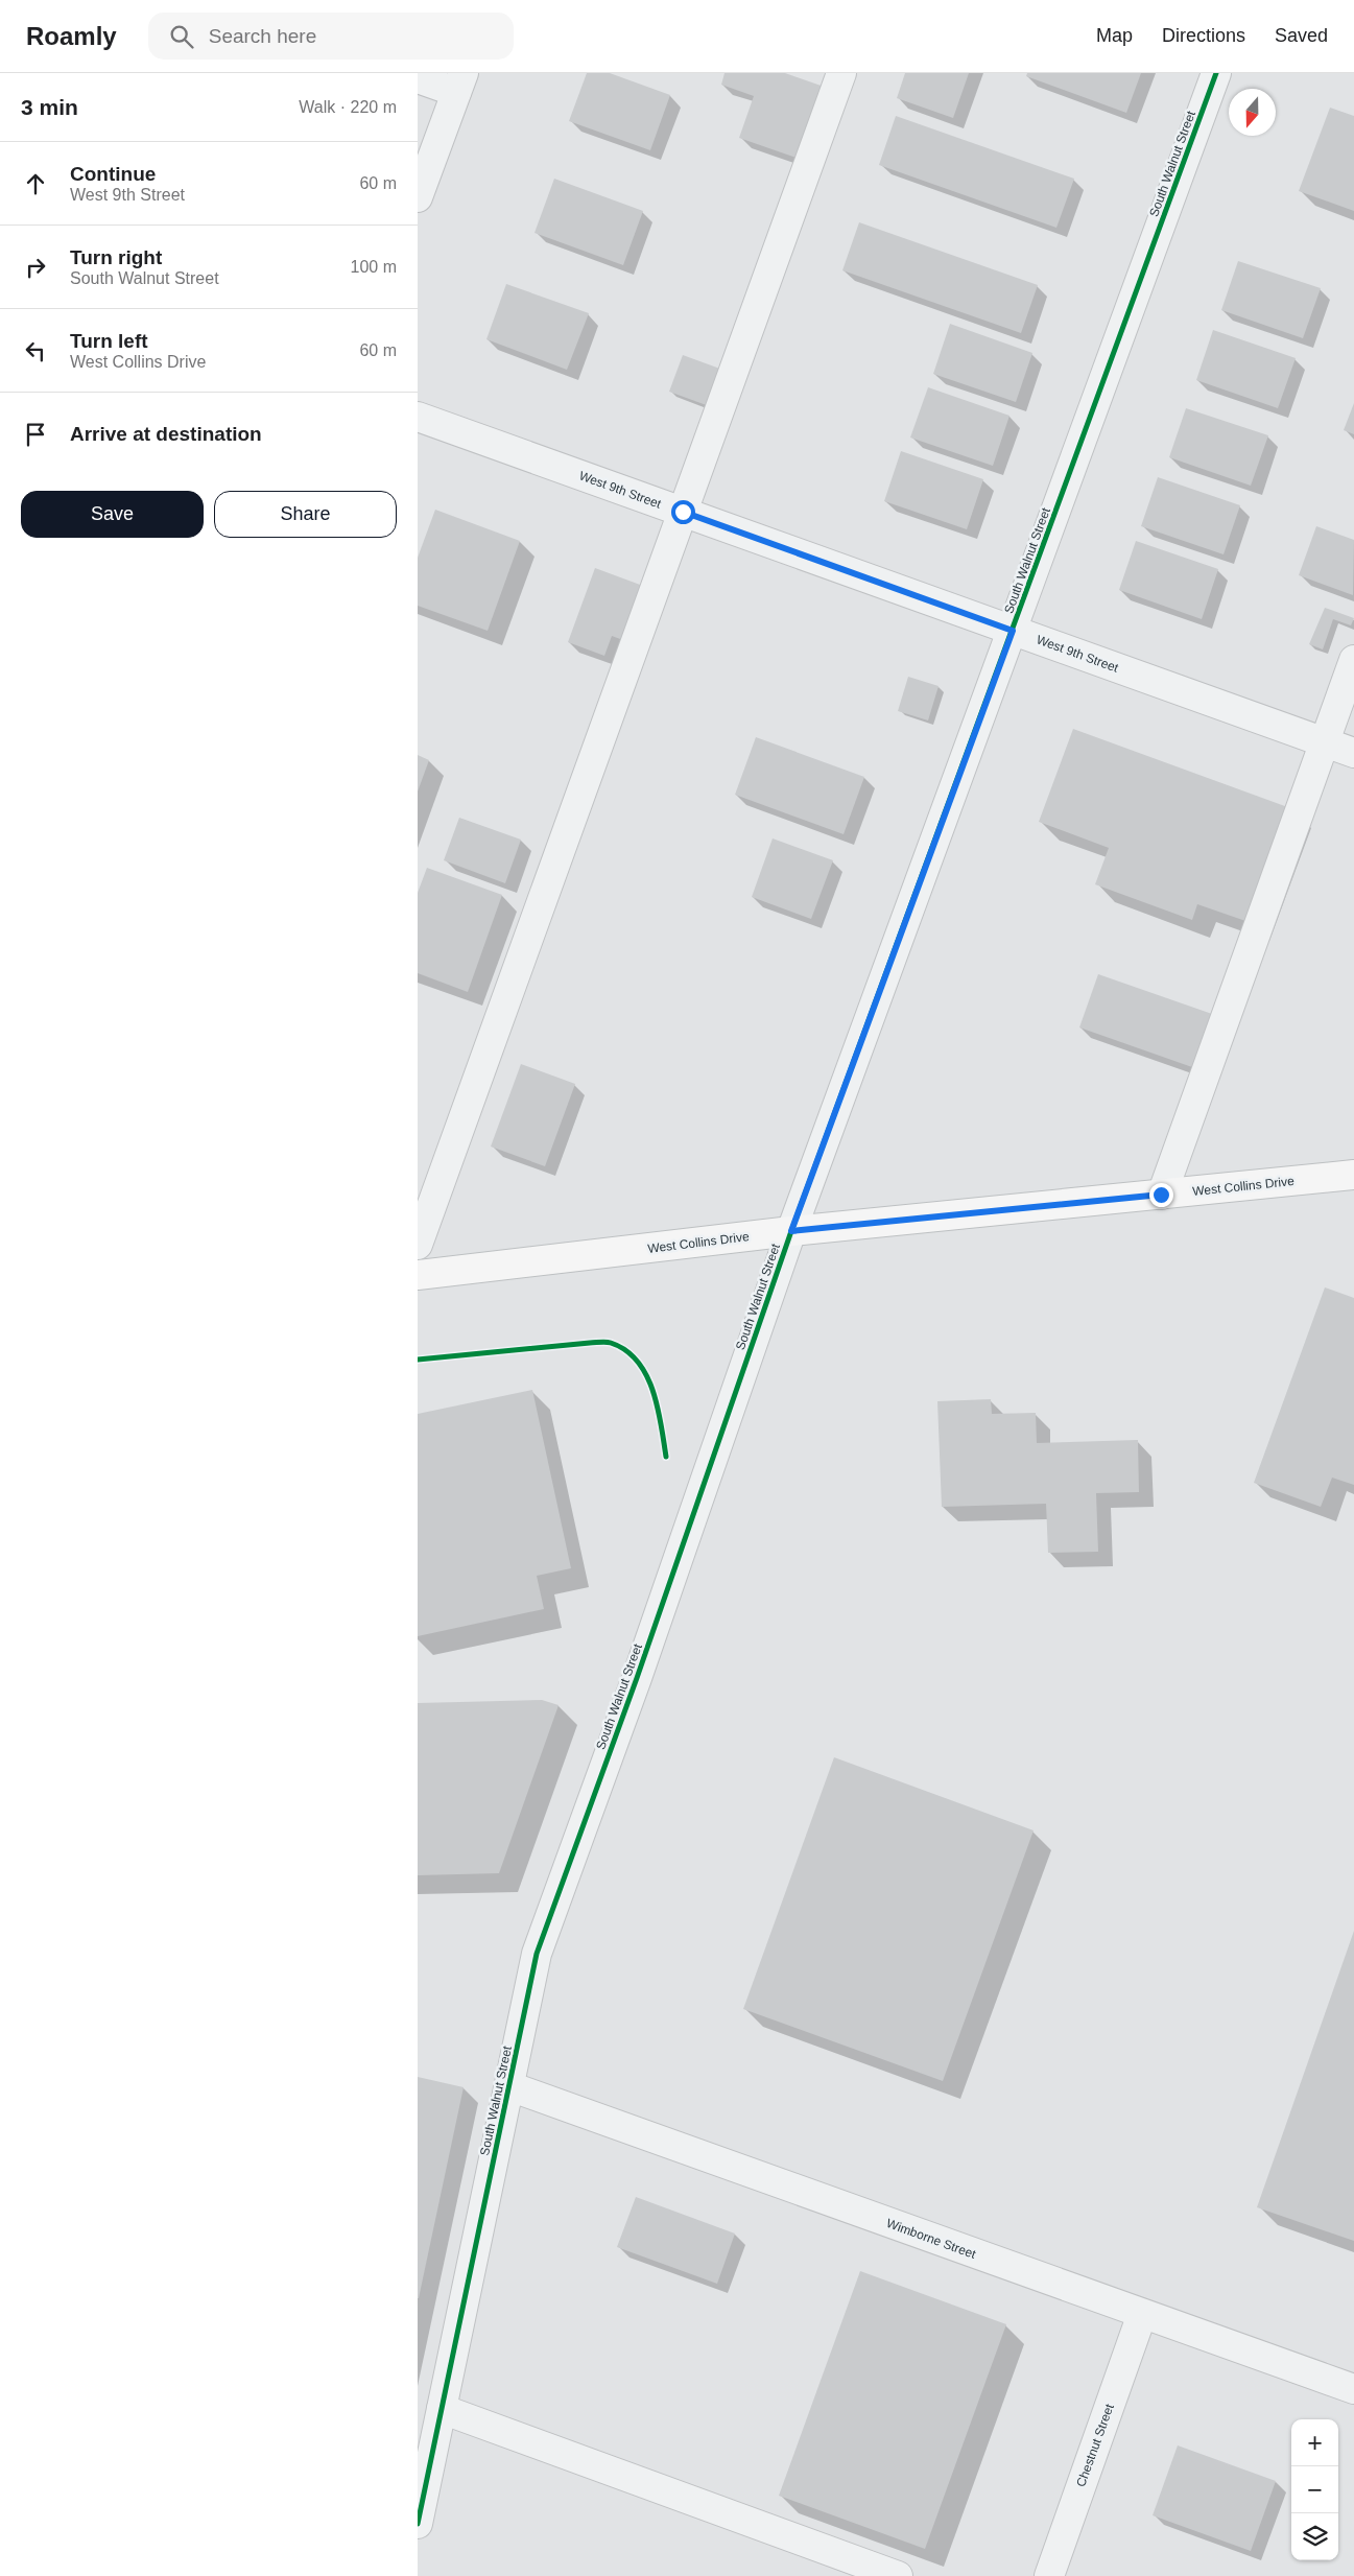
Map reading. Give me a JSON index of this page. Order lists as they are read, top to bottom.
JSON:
{
  "streets": {
    "main road": ["West Collins Drive"],
    "street": [
      "South Walnut Street",
      "West 9th Street",
      "Wimborne Street",
      "Chestnut Street"
    ]
  },
  "crossings": [
    ["South Walnut Street", "West 9th Street"],
    ["South Walnut Street", "West Collins Drive"],
    ["South Walnut Street", "Wimborne Street"],
    ["Wimborne Street", "Chestnut Street"]
  ],
  "north": "bottom",
  "page": {
    "header": "Roamly",
    "search": "Search here",
    "nav": ["Map", "Directions", "Saved"],
    "heading": ["3 min", "Walk · 220 m"],
    "list": [
      ["Continue", "West 9th Street", "60 m"],
      ["Turn right", "South Walnut Street", "100 m"],
      ["Turn left", "West Collins Drive", "60 m"],
      "Arrive at destination"
    ],
    "buttons": ["Save", "Share"],
    "map_buttons": ["+", "−"]
  }
}
